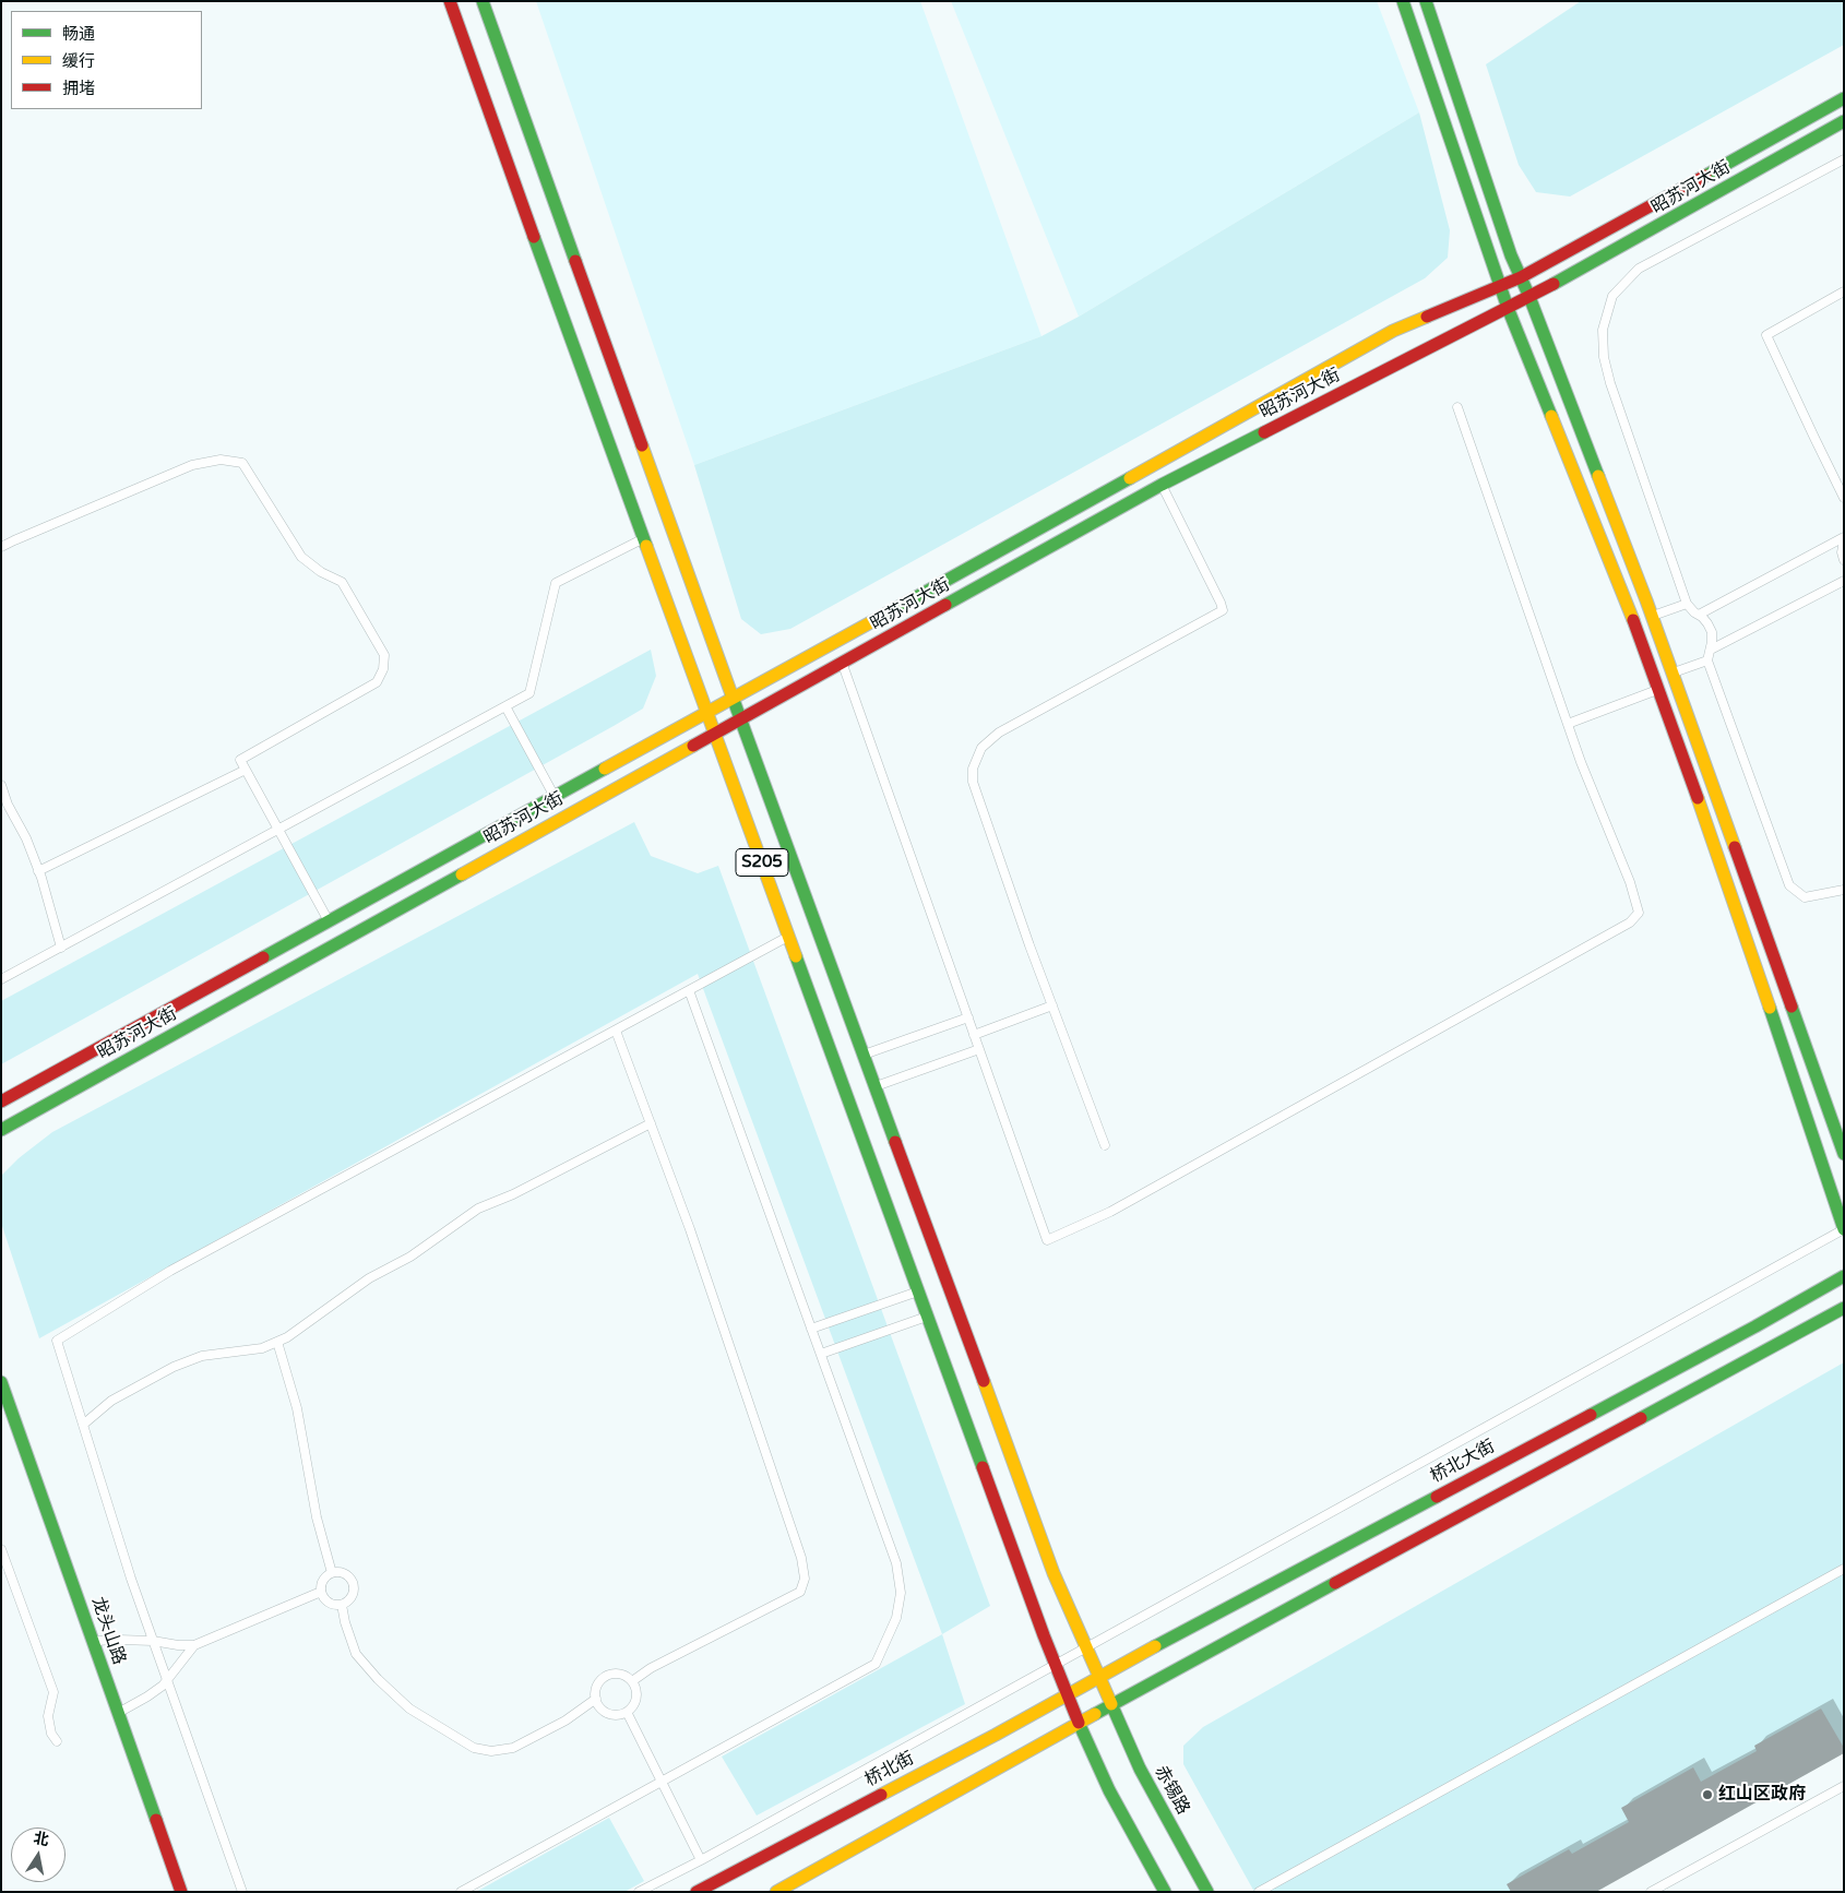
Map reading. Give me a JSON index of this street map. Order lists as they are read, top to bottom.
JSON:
{
  "streets": {
    "street": [
      "昭苏河大街",
      "S205",
      "桥北大街",
      "龙头山路",
      "桥北街",
      "赤锡路"
    ]
  },
  "crossings": [
    ["昭苏河大街", "S205"],
    ["S205", "桥北大街"],
    ["S205", "桥北街"],
    ["S205", "赤锡路"],
    ["桥北大街", "桥北街"]
  ],
  "places": ["红山区政府"],
  "legend": ["畅通", "缓行", "拥堵"],
  "north": "top"
}
